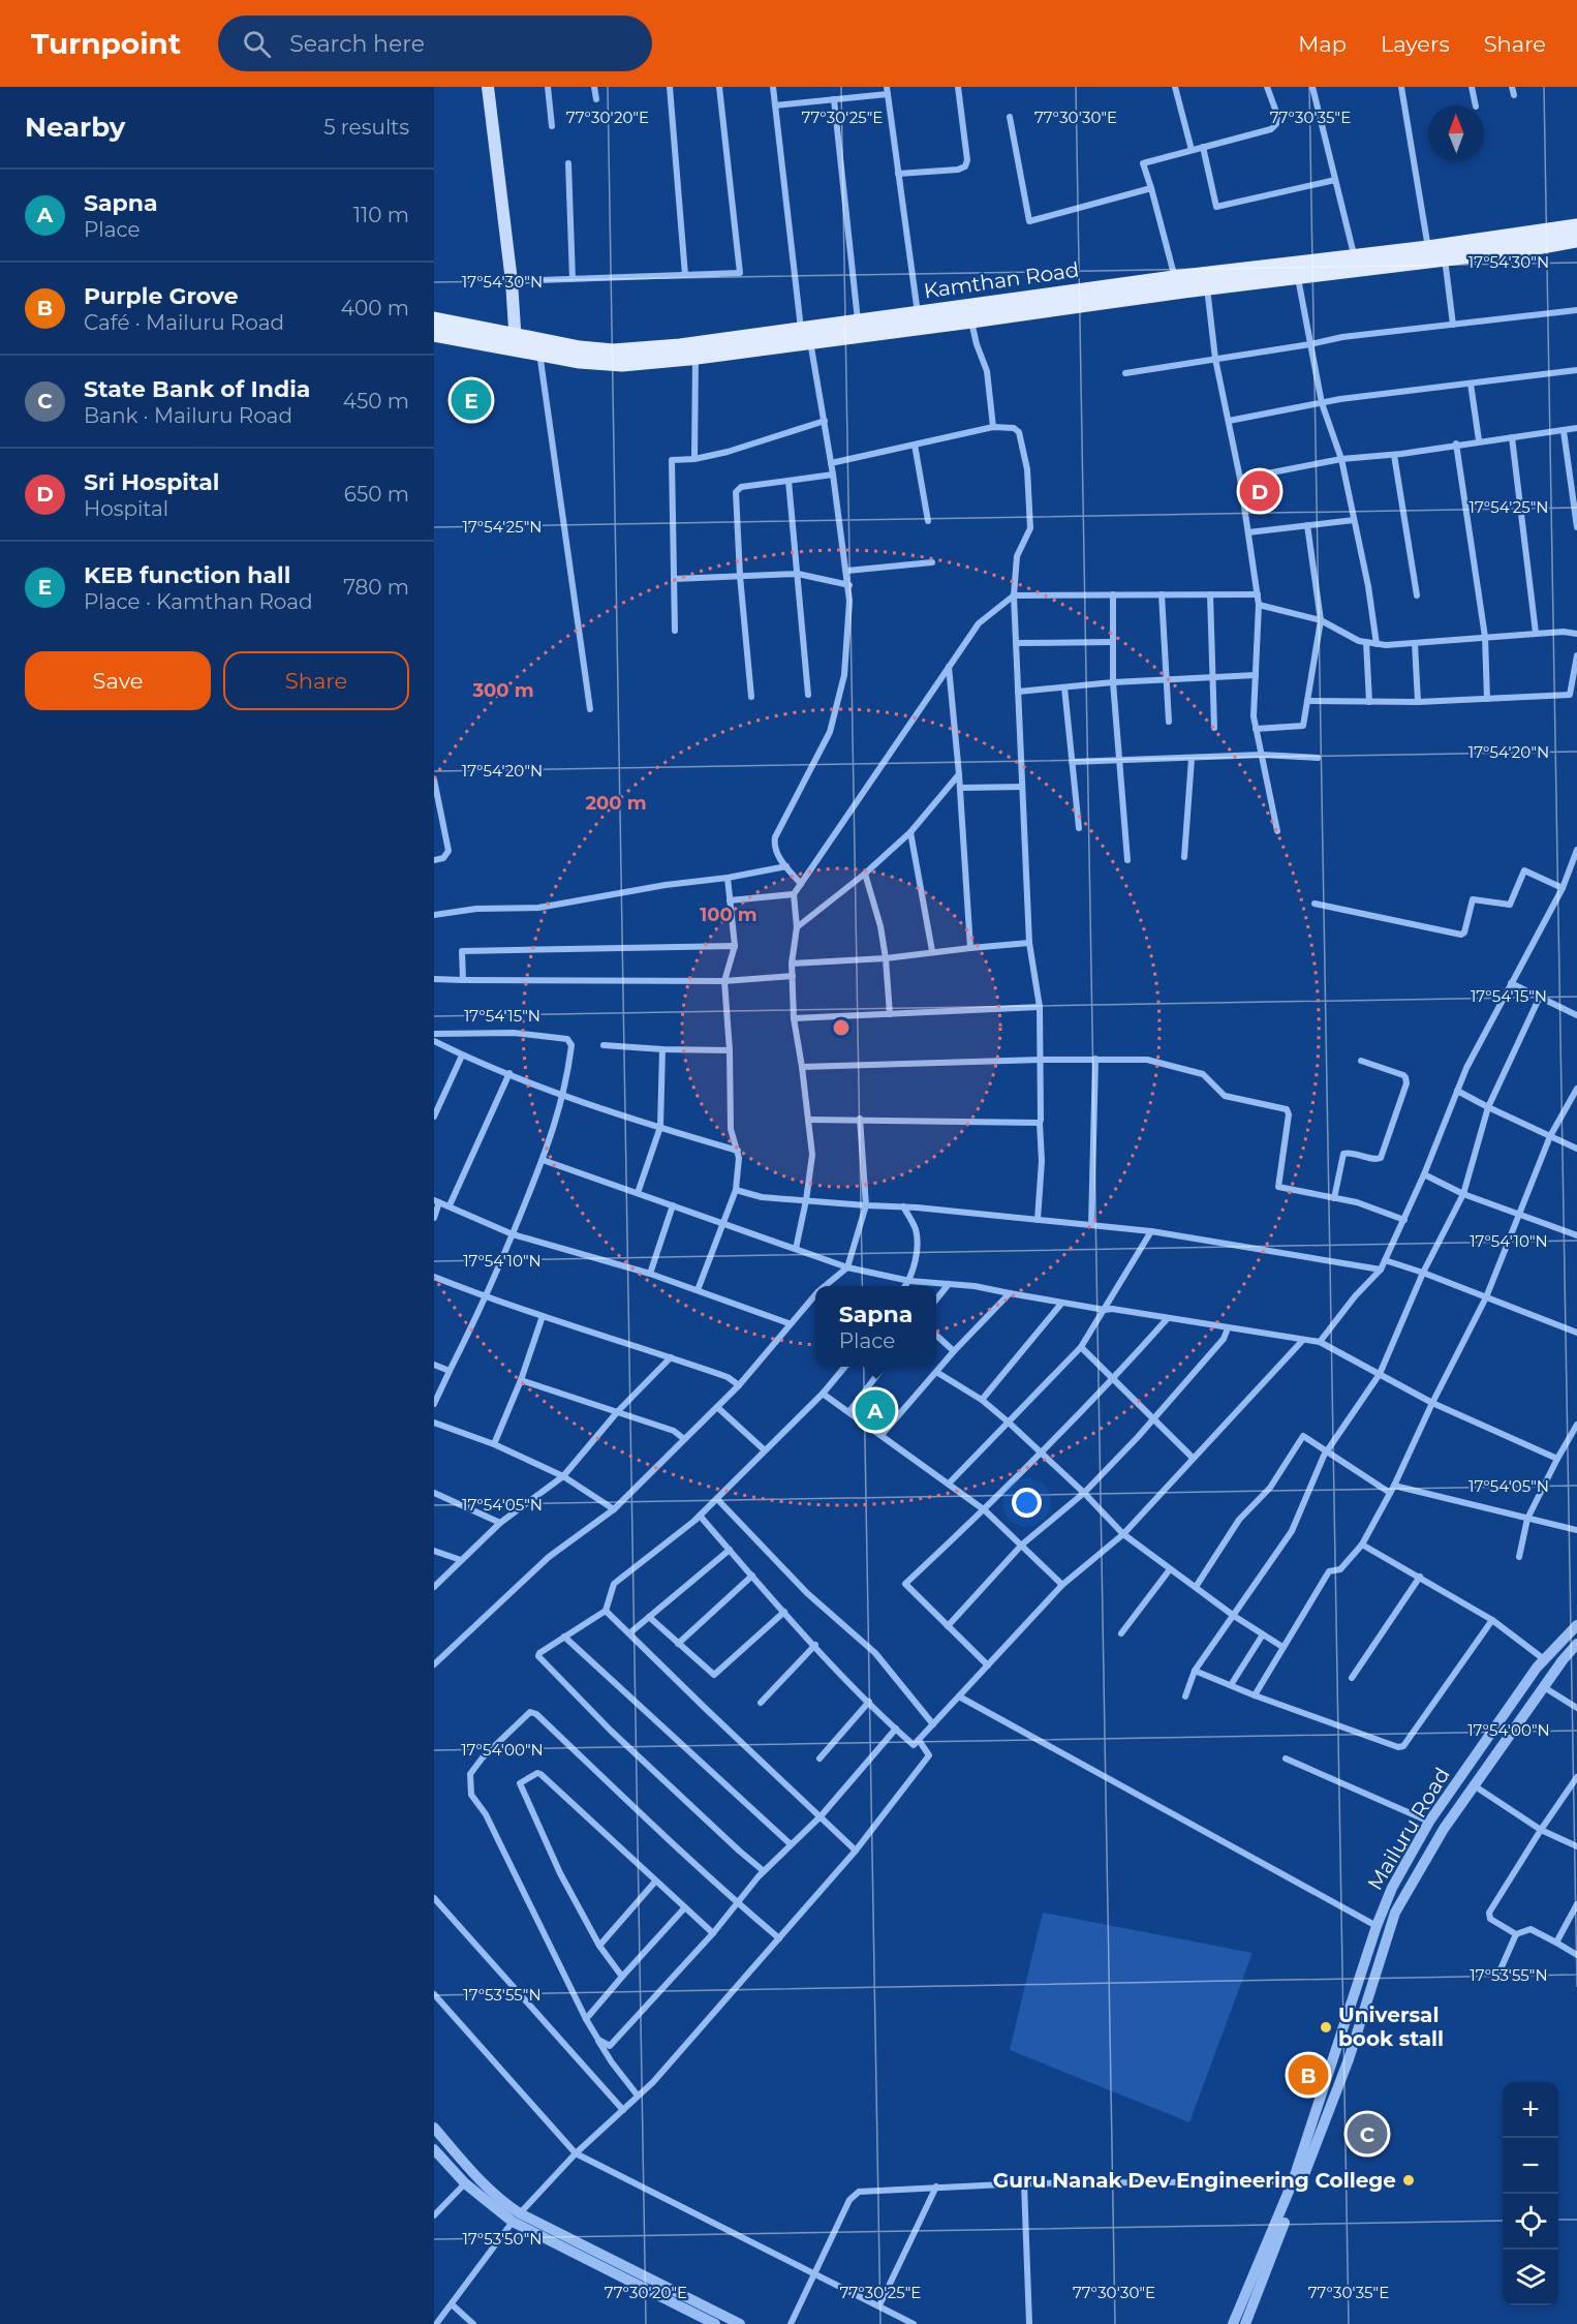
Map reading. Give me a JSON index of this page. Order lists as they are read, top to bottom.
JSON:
{
  "streets": {
    "main road": ["Kamthan Road"],
    "street": ["Mailuru Road"]
  },
  "places": ["Universal book stall", "Guru Nanak Dev Engineering College"],
  "north": "top",
  "page": {
    "header": "Turnpoint",
    "search": "Search here",
    "nav": ["Map", "Layers", "Share"],
    "heading": ["Nearby", "5 results"],
    "list": [
      {
        "mark": "A",
        "name": "Sapna",
        "note": "Place",
        "value": "110 m"
      },
      {
        "mark": "B",
        "name": "Purple Grove",
        "note": "Café · Mailuru Road",
        "value": "400 m"
      },
      {
        "mark": "C",
        "name": "State Bank of India",
        "note": "Bank · Mailuru Road",
        "value": "450 m"
      },
      {
        "mark": "D",
        "name": "Sri Hospital",
        "note": "Hospital",
        "value": "650 m"
      },
      {
        "mark": "E",
        "name": "KEB function hall",
        "note": "Place · Kamthan Road",
        "value": "780 m"
      }
    ],
    "pins": [
      "E",
      "D",
      "A",
      "B",
      "C"
    ],
    "buttons": ["Save", "Share"],
    "popup": ["Sapna", "Place"],
    "map_buttons": ["+", "−"]
  },
  "coordinates": [
    "77°30'20\"E",
    "77°30'25\"E",
    "77°30'30\"E",
    "77°30'35\"E",
    "17°54'30\"N",
    "17°54'25\"N",
    "17°54'20\"N",
    "17°54'15\"N",
    "17°54'10\"N",
    "17°54'05\"N",
    "17°54'00\"N",
    "17°53'55\"N",
    "17°53'50\"N"
  ],
  "rings": ["300 m", "200 m", "100 m"]
}
